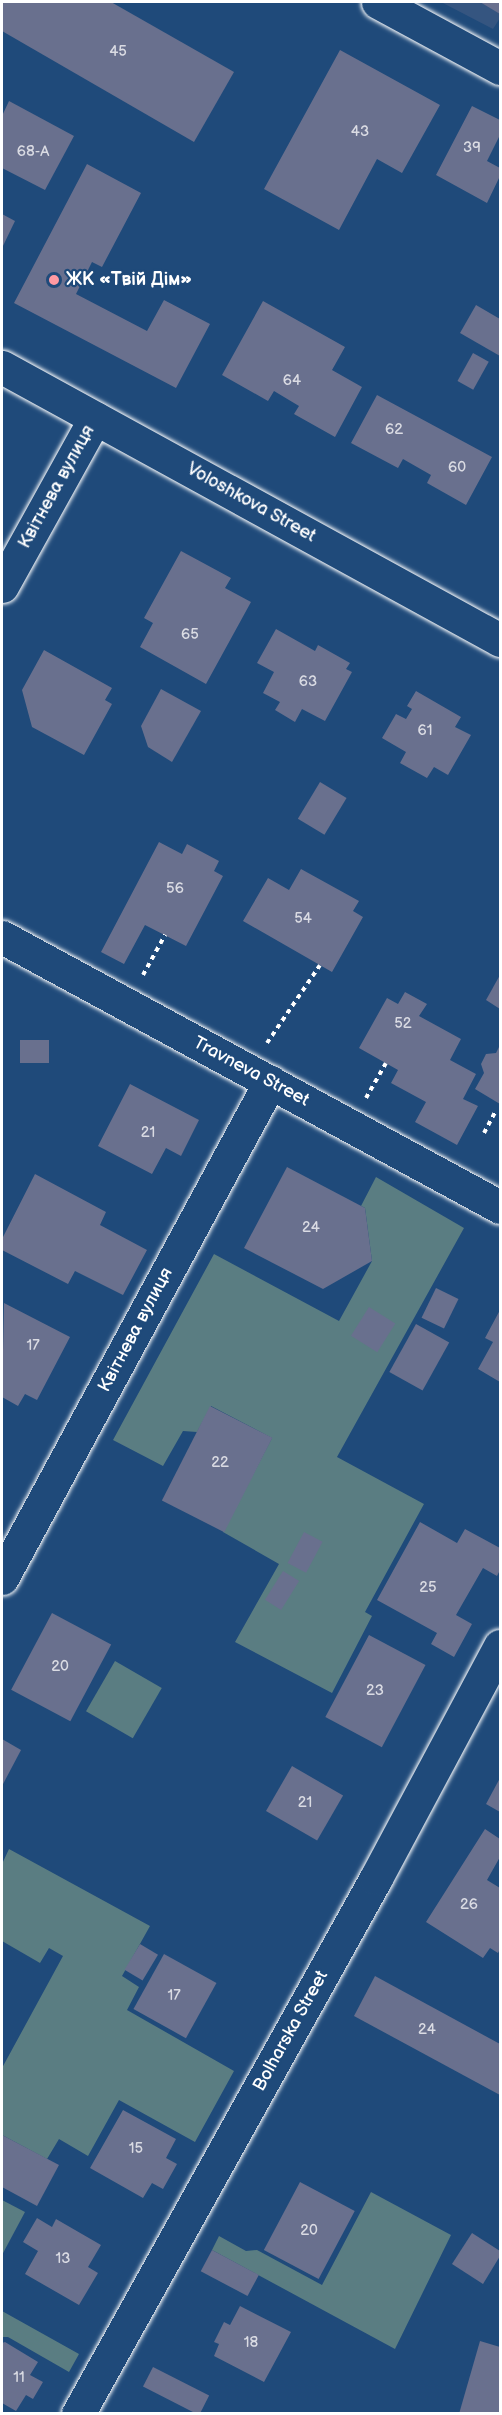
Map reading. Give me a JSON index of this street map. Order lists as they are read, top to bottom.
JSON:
{
  "streets": {
    "street": [
      "Квітнева вулиця",
      "Voloshkova Street",
      "Travneva Street",
      "Bolharska Street"
    ]
  },
  "crossings": [
    ["Квітнева вулиця", "Voloshkova Street"],
    ["Квітнева вулиця", "Travneva Street"]
  ],
  "places": ["ЖК «Твій Дім»"],
  "house_numbers": [
    "45",
    "43",
    "39",
    "68-А",
    "64",
    "62",
    "60",
    "65",
    "63",
    "61",
    "56",
    "54",
    "52",
    "21",
    "24",
    "17",
    "22",
    "25",
    "20",
    "23",
    "21",
    "26",
    "17",
    "24",
    "15",
    "20",
    "13",
    "18",
    "11"
  ]
}
